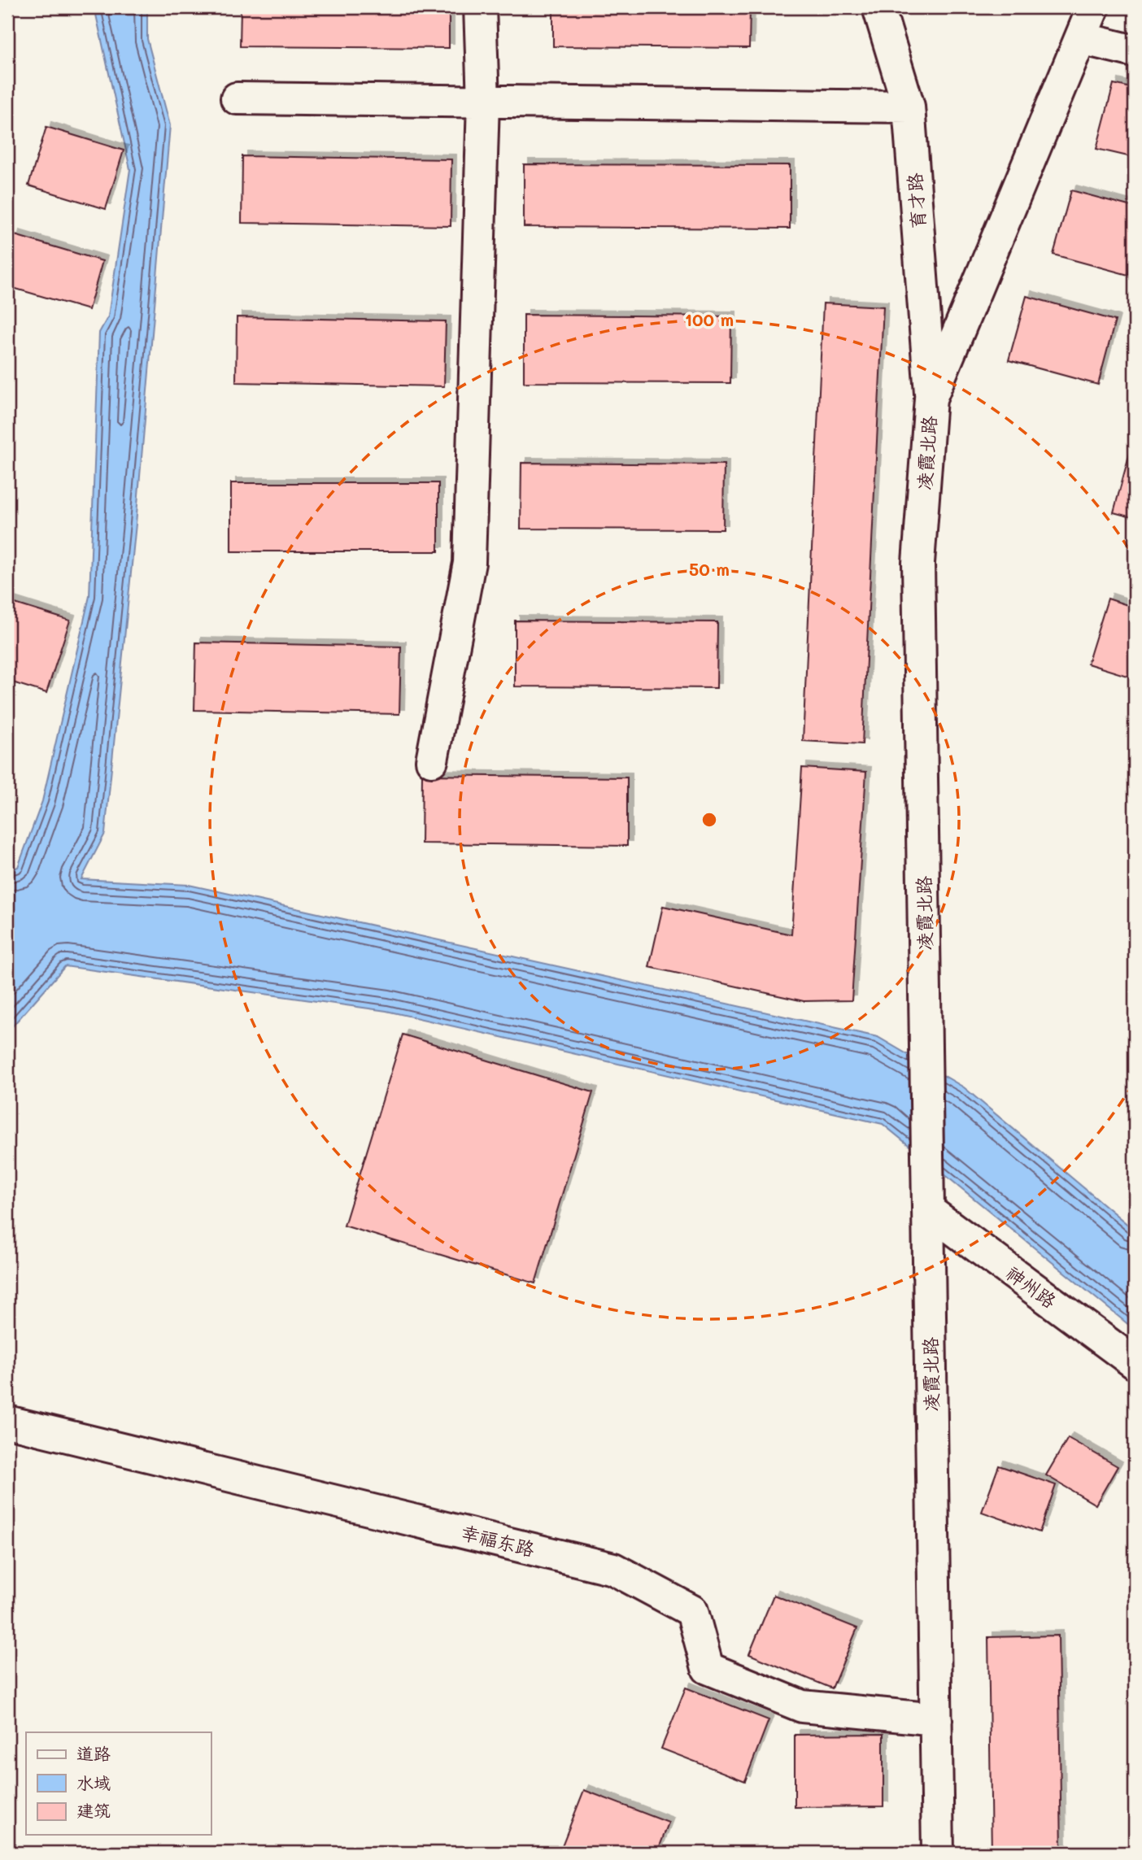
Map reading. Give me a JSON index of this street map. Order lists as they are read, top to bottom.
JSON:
{
  "streets": {
    "street": [
      "育才路",
      "凌霞北路",
      "神州路",
      "幸福东路"
    ]
  },
  "crossings": [
    ["育才路", "凌霞北路"],
    ["凌霞北路", "神州路"],
    ["凌霞北路", "幸福东路"]
  ],
  "legend": ["道路", "水域", "建筑"],
  "rings": ["100 m", "50 m"]
}
